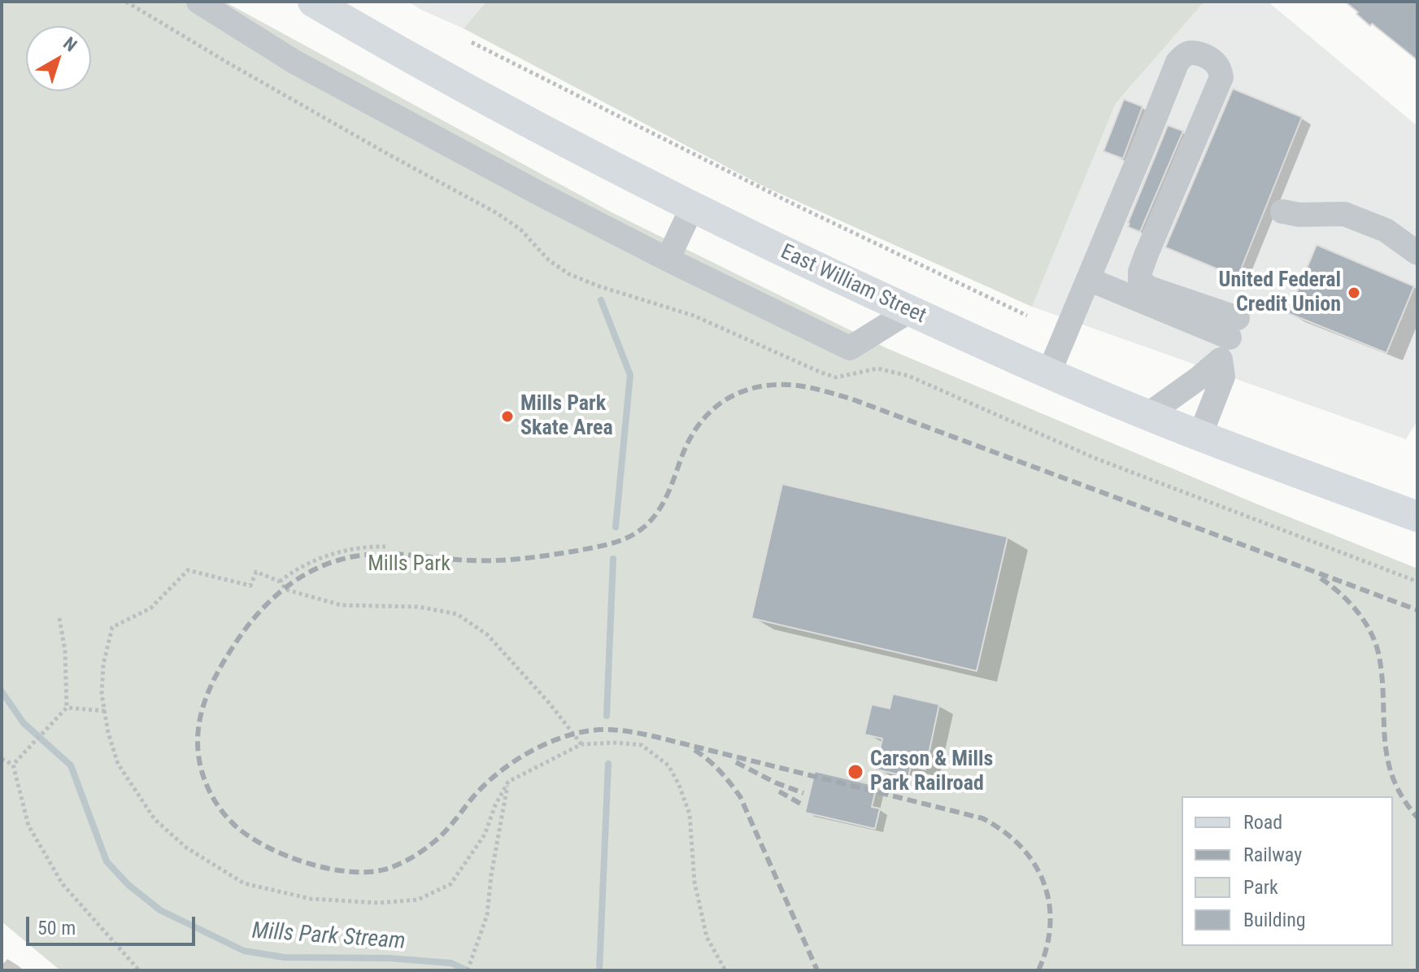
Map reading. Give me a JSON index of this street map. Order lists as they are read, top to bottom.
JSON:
{
  "streets": {
    "main road": ["East William Street"]
  },
  "water": ["Mills Park Stream"],
  "parks": ["Mills Park"],
  "places": ["United Federal Credit Union", "Mills Park Skate Area", "Carson & Mills Park Railroad"],
  "legend": [
    "Road",
    "Railway",
    "Park",
    "Building"
  ],
  "scale_bar": "50 m",
  "north": "top right"
}
